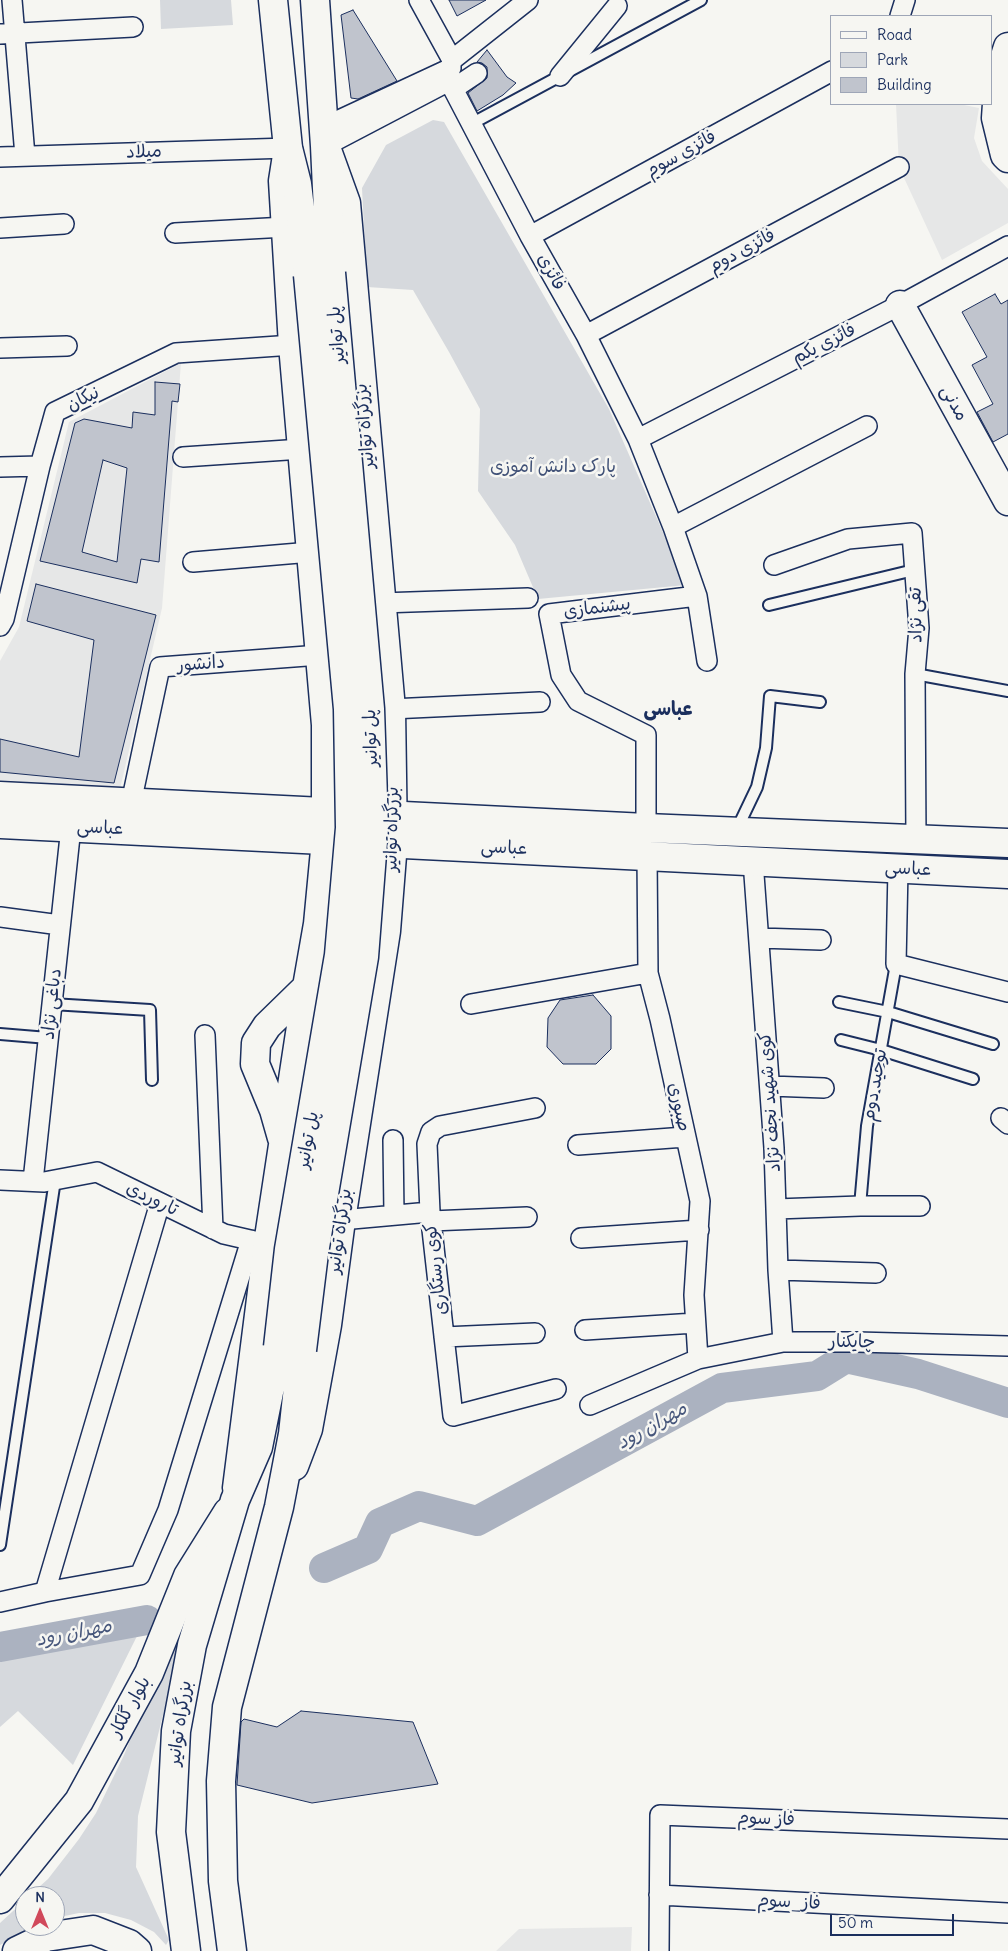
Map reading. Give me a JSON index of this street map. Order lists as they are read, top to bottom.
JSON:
{
  "streets": {
    "main road": [
      "پل توانیر",
      "مدنی",
      "بزرگراه توانیر",
      "عباسى",
      "بلوار گلکار"
    ],
    "street": [
      "میلاد",
      "فائزی سوم",
      "فائزی دوم",
      "فائزی",
      "فائزی یکم",
      "نیکان",
      "پیشنمازی",
      "تقی نژاد",
      "دانشور",
      "دباغی نژاد",
      "توحید دوم",
      "کوی شهید نجف نژاد",
      "صبوری",
      "تاروردی",
      "کوی رستگاری",
      "چایکنار",
      "فاز سوم",
      "فاز_سوم"
    ]
  },
  "crossings": [
    ["میلاد", "بزرگراه توانیر"],
    ["فائزی سوم", "فائزی"],
    ["فائزی دوم", "فائزی"],
    ["فائزی", "فائزی یکم"],
    ["فائزی", "پیشنمازی"],
    ["پل توانیر", "بزرگراه توانیر"],
    ["فائزی یکم", "مدنی"],
    ["نیکان", "بزرگراه توانیر"],
    ["بزرگراه توانیر", "دانشور"],
    ["بزرگراه توانیر", "عباسى"],
    ["بزرگراه توانیر", "تاروردی"],
    ["بزرگراه توانیر", "کوی رستگاری"],
    ["بزرگراه توانیر", "بلوار گلکار"],
    ["پیشنمازی", "عباسى"],
    ["تقی نژاد", "عباسى"],
    ["دانشور", "عباسى"],
    ["عباسى", "دباغی نژاد"],
    ["عباسى", "توحید دوم"],
    ["عباسى", "کوی شهید نجف نژاد"],
    ["عباسى", "صبوری"],
    ["دباغی نژاد", "تاروردی"],
    ["کوی شهید نجف نژاد", "چایکنار"],
    ["صبوری", "چایکنار"],
    ["فاز سوم", "فاز_سوم"]
  ],
  "districts": ["عباسی"],
  "water": ["مهران رود"],
  "parks": ["پارک دانش آموزی"],
  "legend": ["Road", "Park", "Building"],
  "scale_bar": "50 m",
  "north": "top"
}
